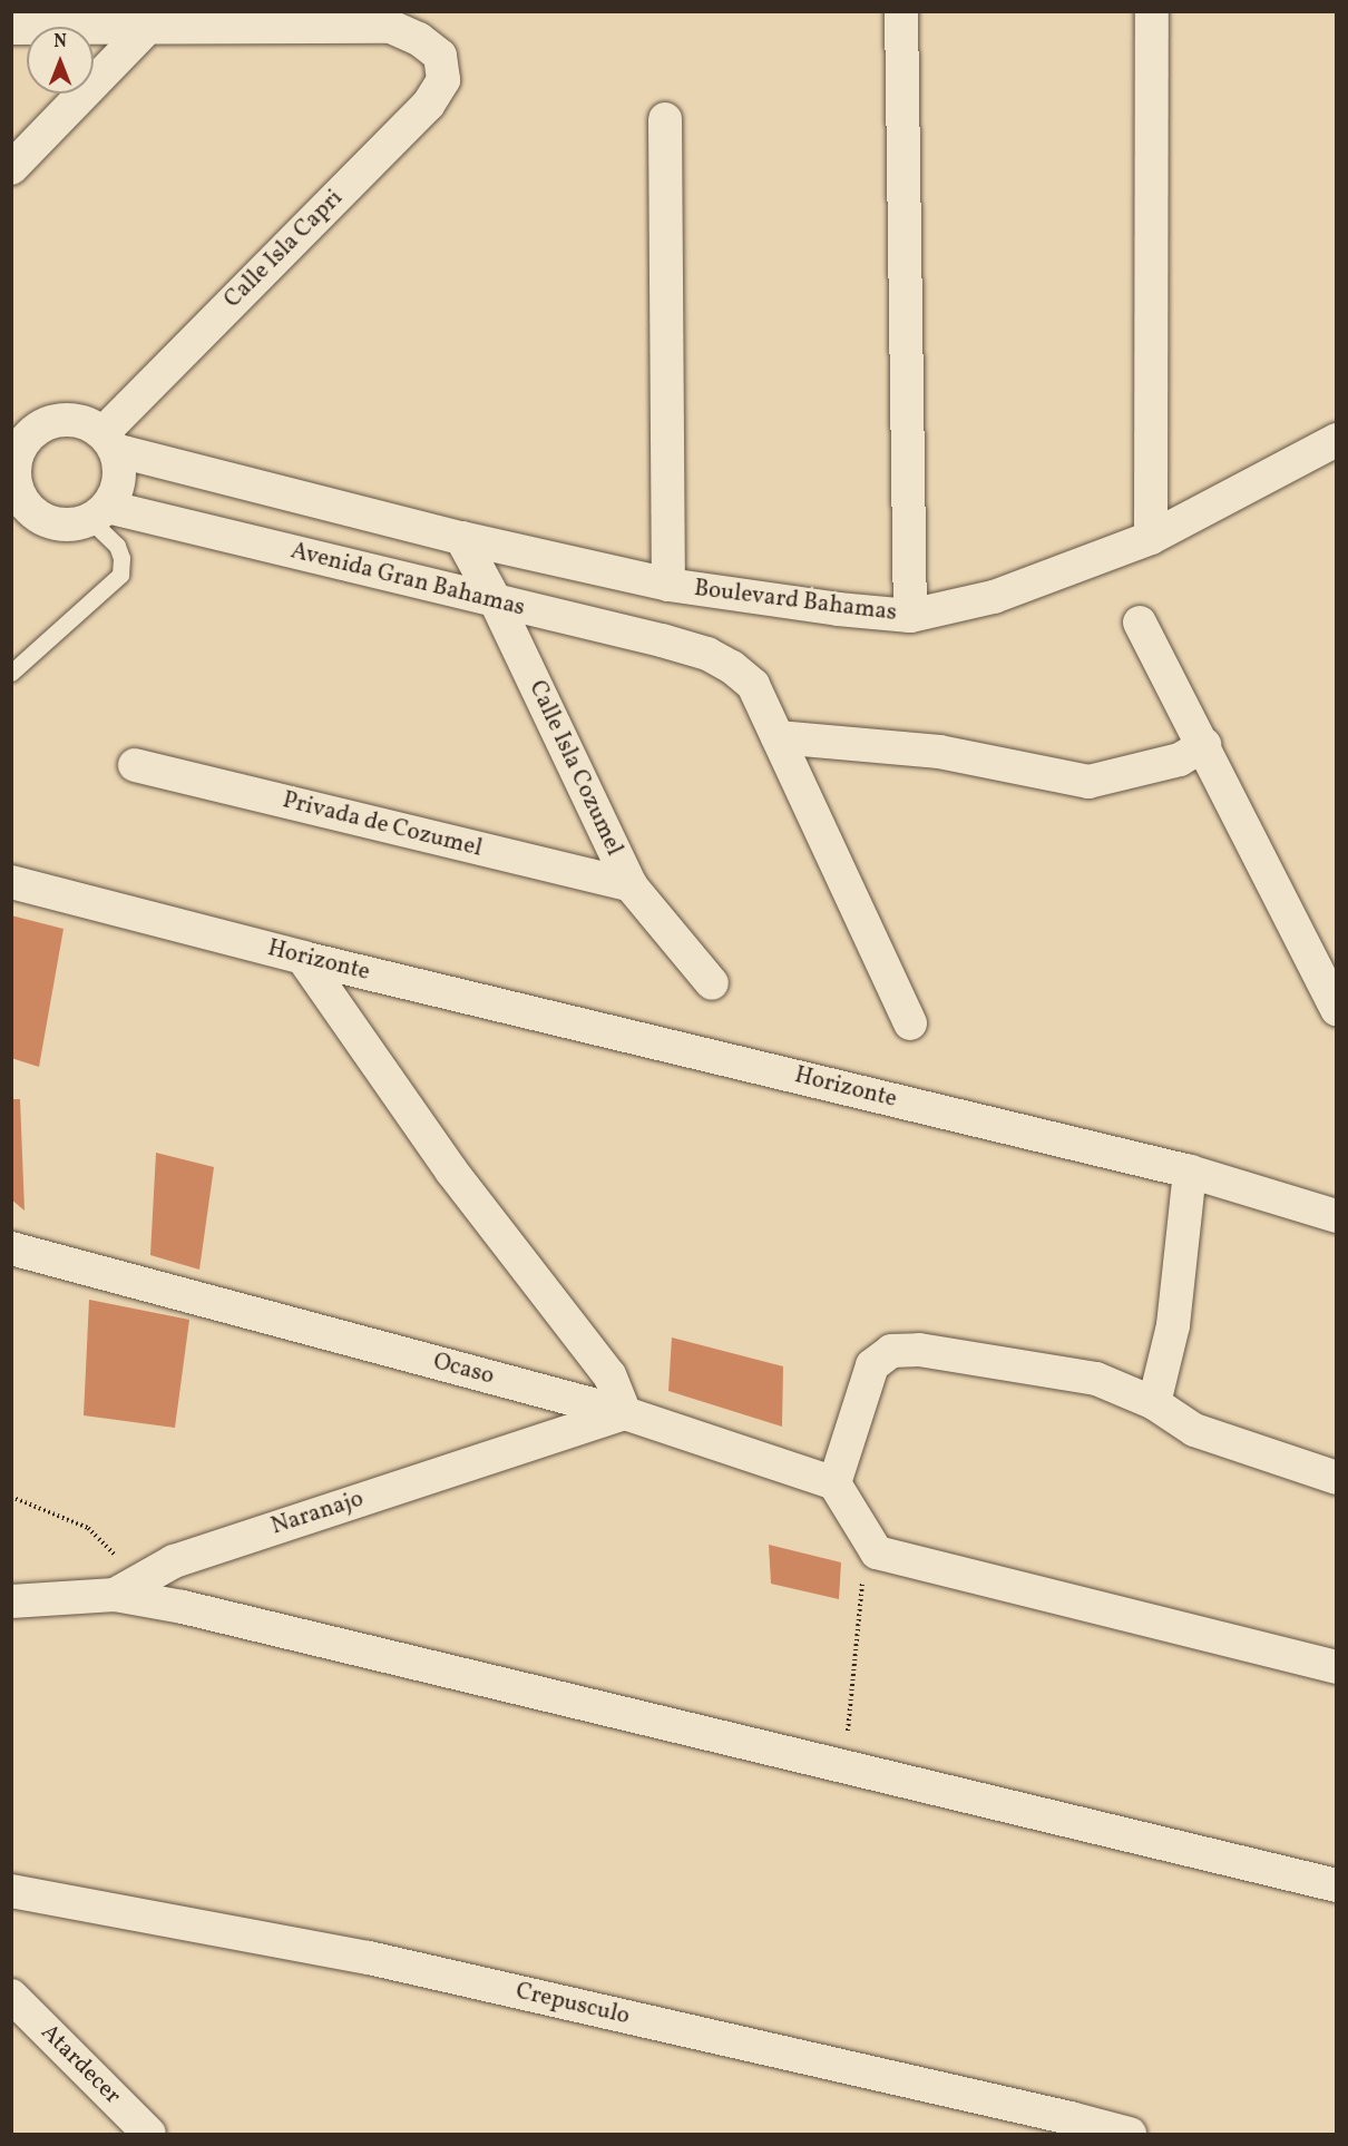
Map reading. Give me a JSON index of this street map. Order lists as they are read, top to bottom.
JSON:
{
  "streets": {
    "street": [
      "Calle Isla Capri",
      "Avenida Gran Bahamas",
      "Boulevard Bahamas",
      "Calle Isla Cozumel",
      "Privada de Cozumel",
      "Horizonte",
      "Ocaso",
      "Naranajo",
      "Crepusculo",
      "Atardecer"
    ]
  },
  "crossings": [
    ["Calle Isla Capri", "Avenida Gran Bahamas"],
    ["Avenida Gran Bahamas", "Calle Isla Cozumel"],
    ["Calle Isla Cozumel", "Privada de Cozumel"],
    ["Ocaso", "Naranajo"]
  ],
  "north": "top"
}
